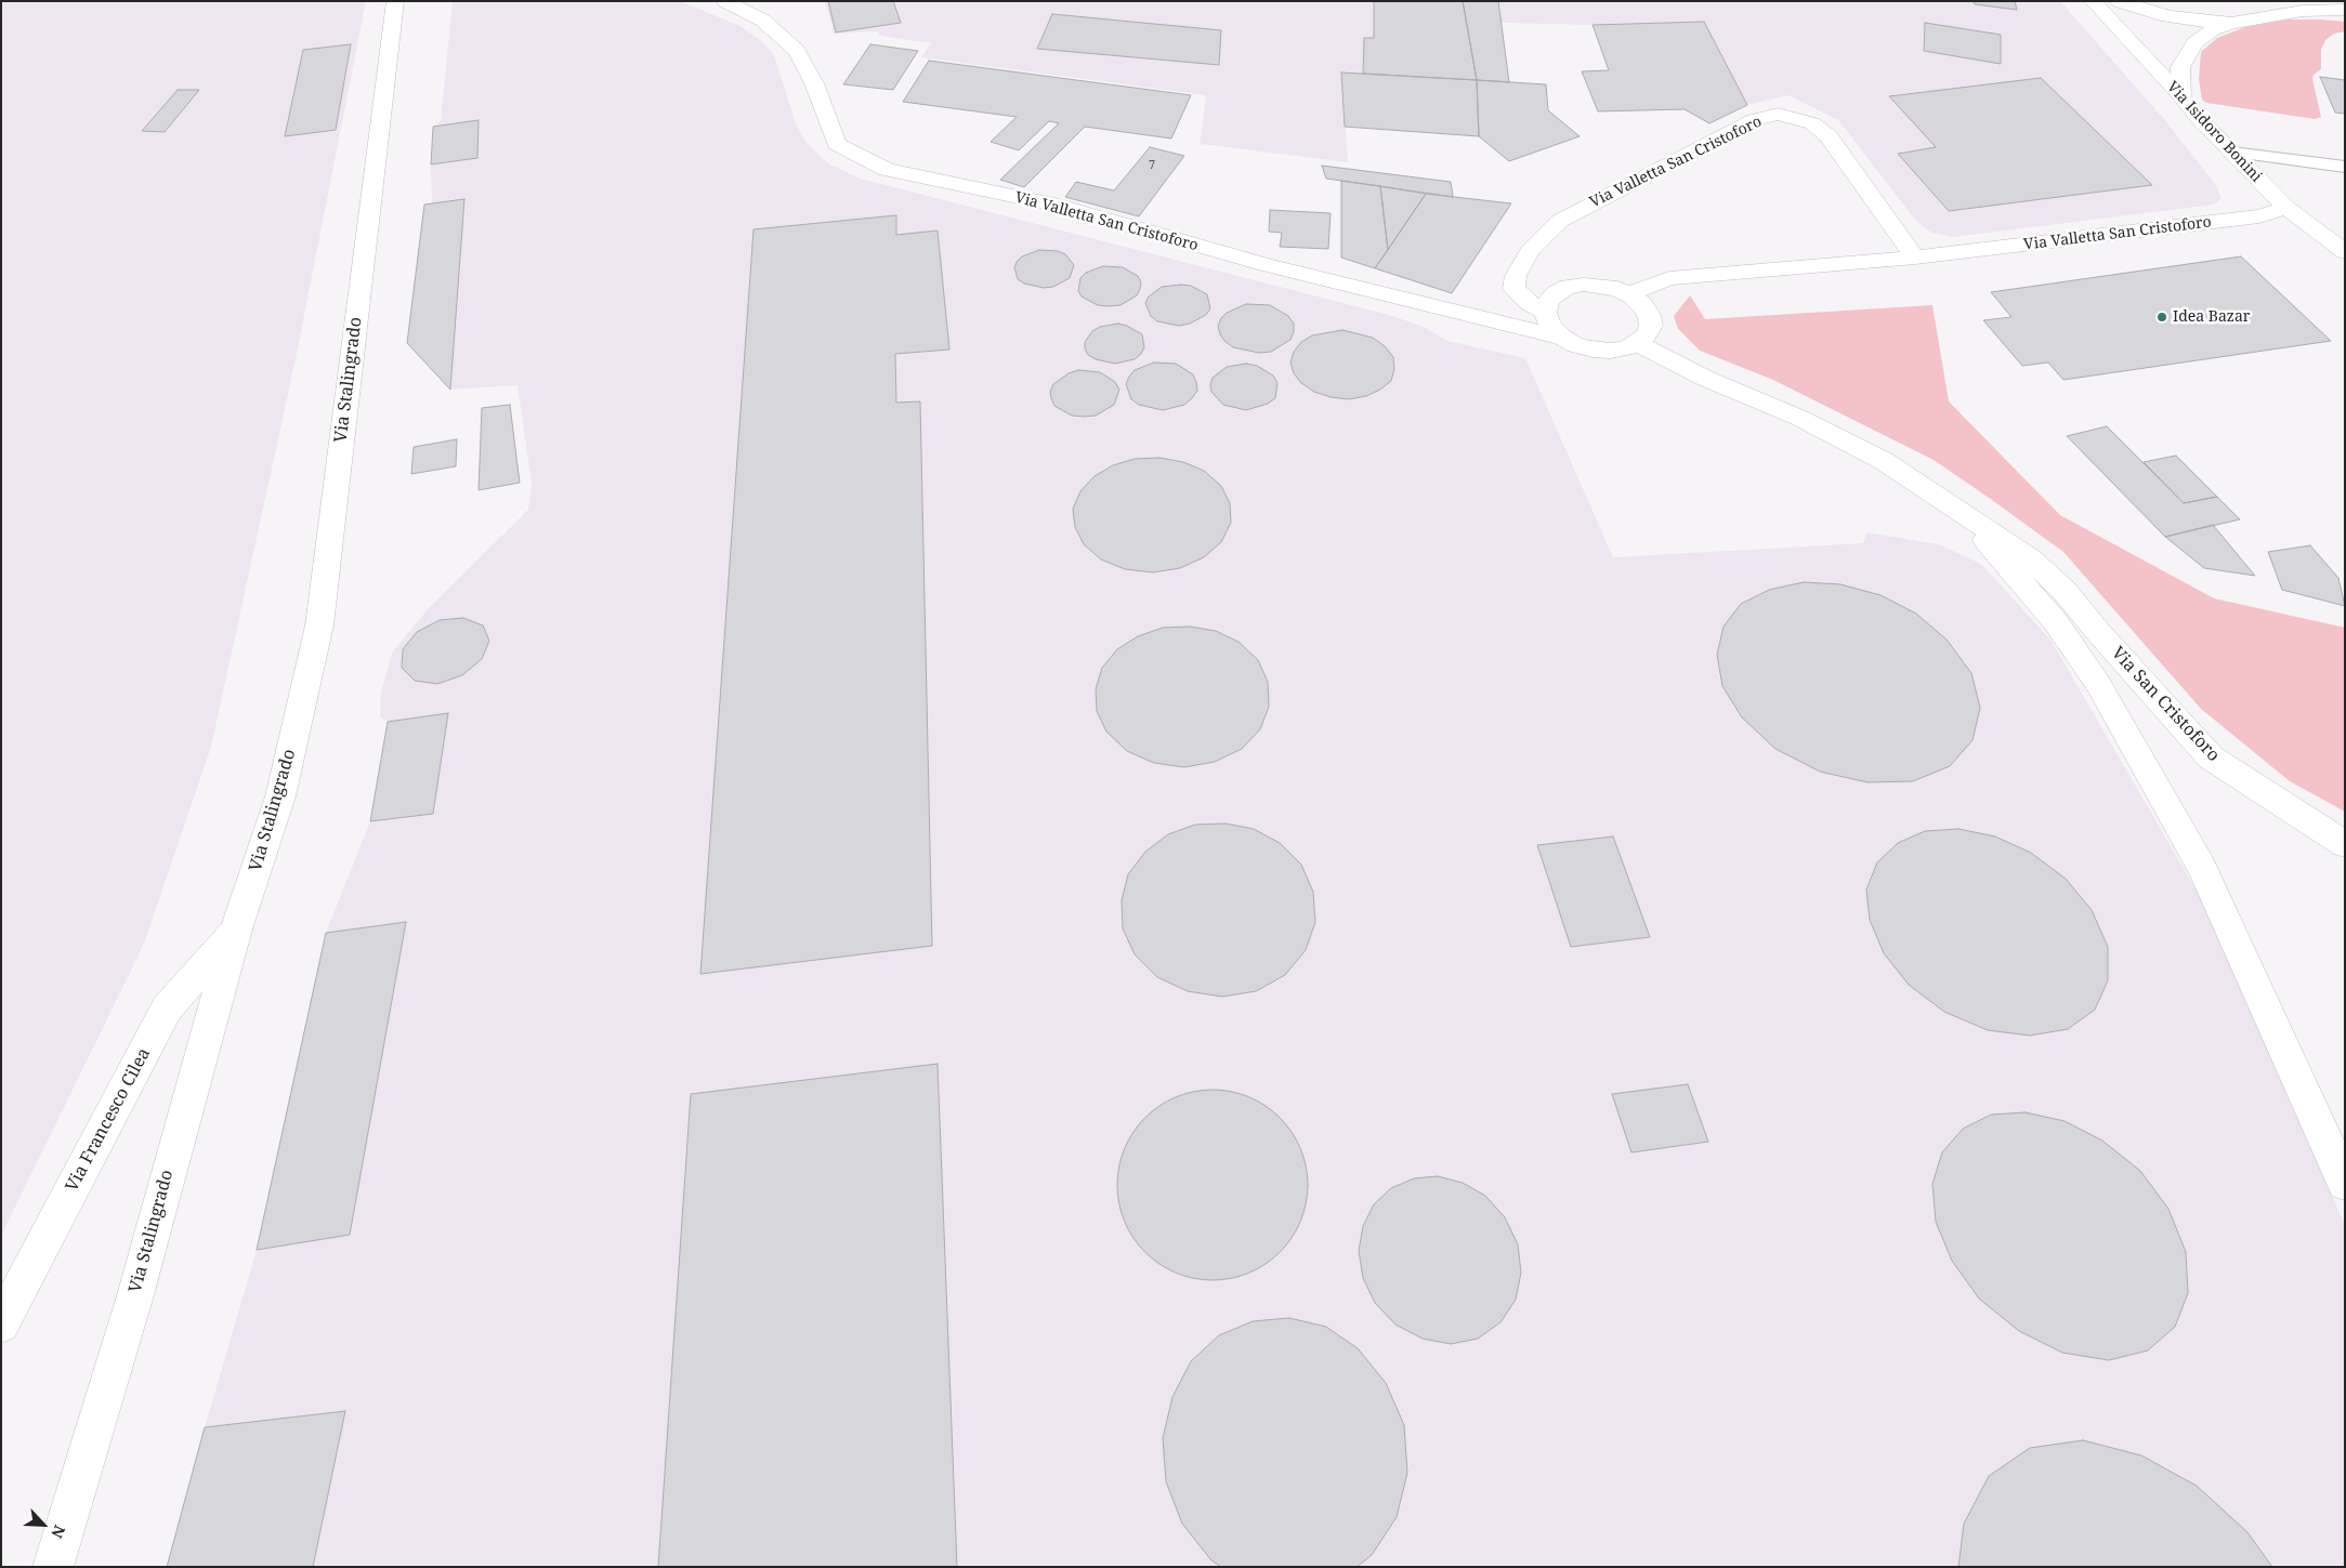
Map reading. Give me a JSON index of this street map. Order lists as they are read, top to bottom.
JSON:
{
  "streets": {
    "street": [
      "Via Isidoro Bonini",
      "Via Valletta San Cristoforo",
      "Via Stalingrado",
      "Via San Cristoforo",
      "Via Francesco Cilea"
    ]
  },
  "crossings": [
    ["Via Isidoro Bonini", "Via Valletta San Cristoforo"],
    ["Via Valletta San Cristoforo", "Via San Cristoforo"],
    ["Via Stalingrado", "Via Francesco Cilea"]
  ],
  "places": ["Idea Bazar"],
  "house_numbers": ["7"],
  "north": "bottom right"
}
